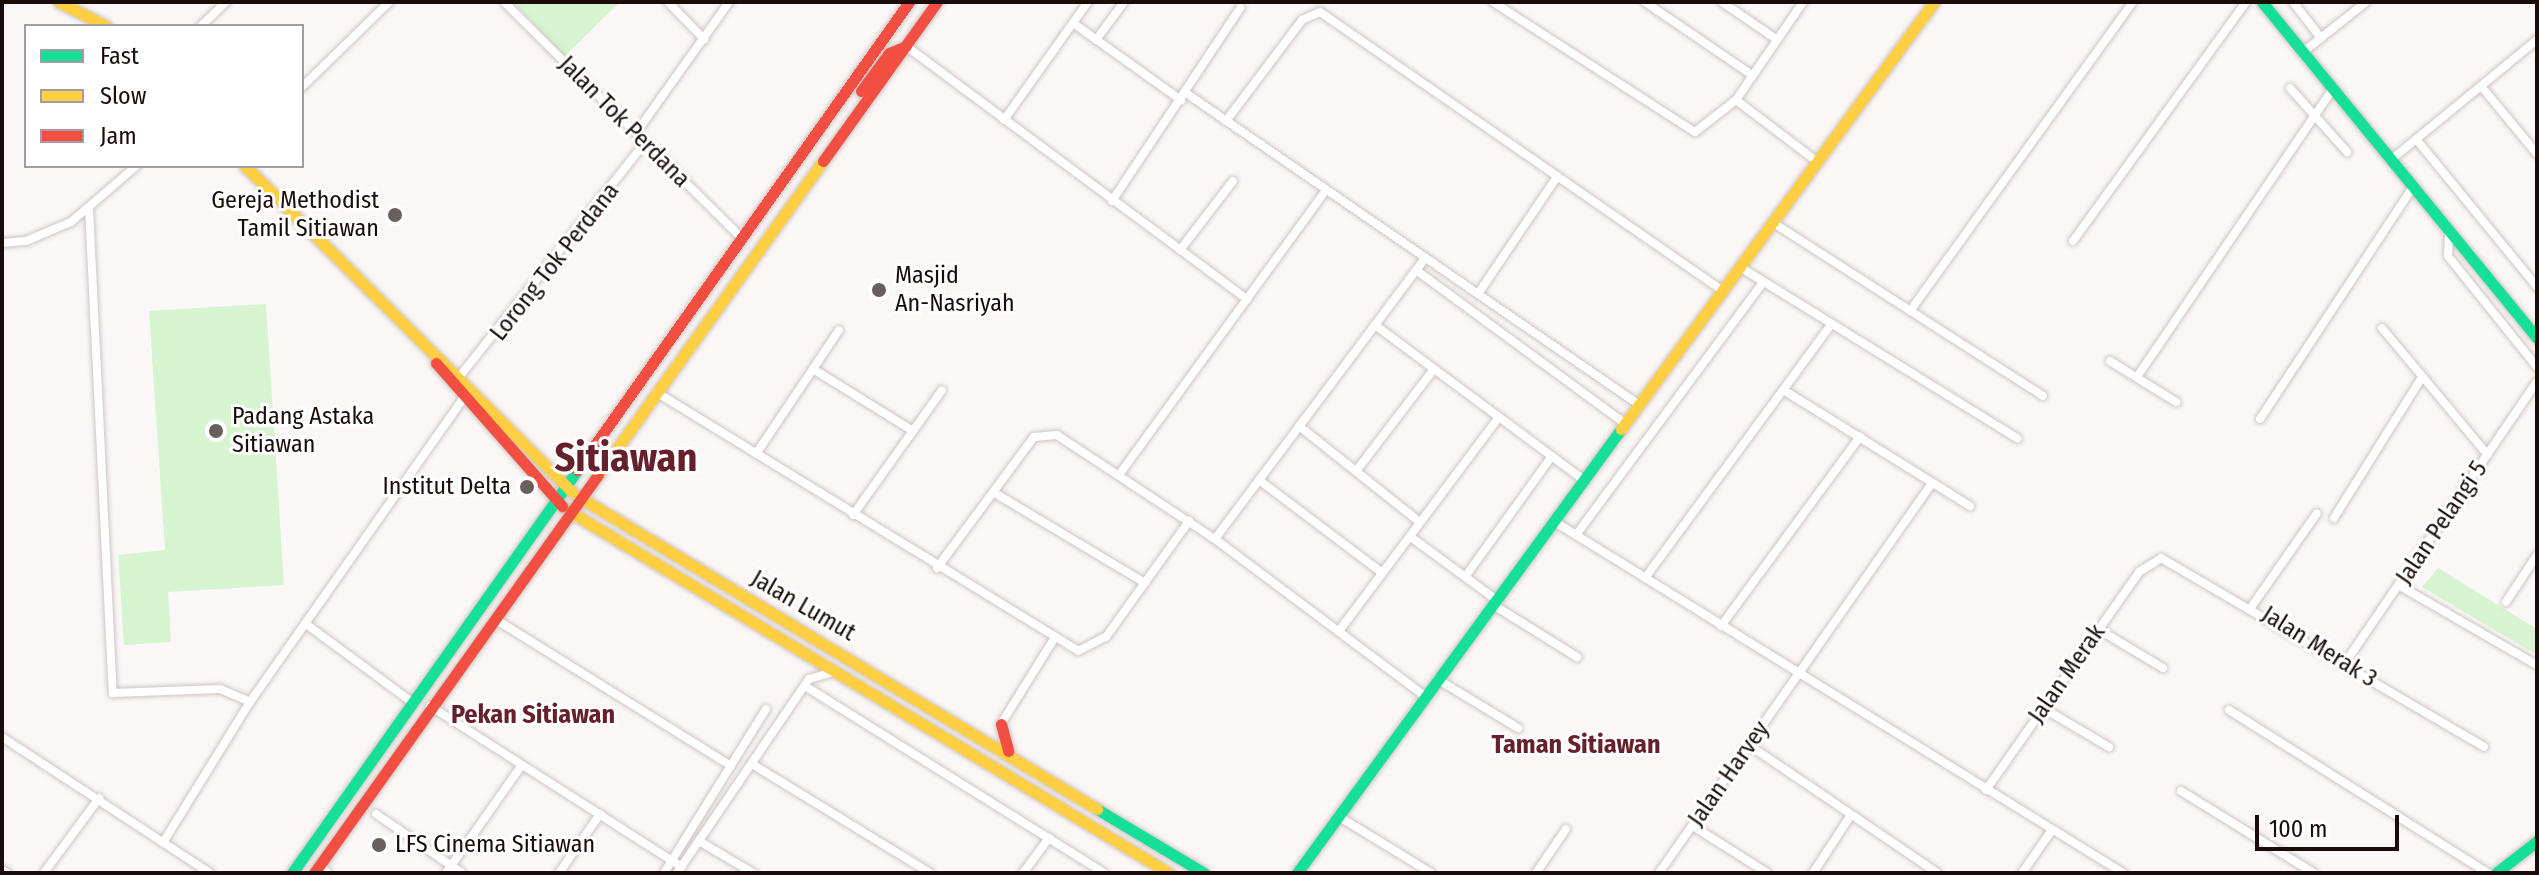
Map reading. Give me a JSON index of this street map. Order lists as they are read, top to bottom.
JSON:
{
  "streets": {
    "main road": ["Jalan Lumut"],
    "street": [
      "Jalan Tok Perdana",
      "Lorong Tok Perdana",
      "Jalan Pelangi 5",
      "Jalan Merak 3",
      "Jalan Merak",
      "Jalan Harvey"
    ]
  },
  "crossings": [
    ["Jalan Tok Perdana", "Lorong Tok Perdana"],
    ["Lorong Tok Perdana", "Jalan Lumut"],
    ["Jalan Pelangi 5", "Jalan Merak 3"],
    ["Jalan Merak 3", "Jalan Merak"]
  ],
  "districts": ["Sitiawan", "Pekan Sitiawan", "Taman Sitiawan"],
  "places": [
    "Gereja Methodist Tamil Sitiawan",
    "Masjid An-Nasriyah",
    "Padang Astaka Sitiawan",
    "Institut Delta",
    "LFS Cinema Sitiawan"
  ],
  "legend": ["Fast", "Slow", "Jam"],
  "scale_bar": "100 m"
}
